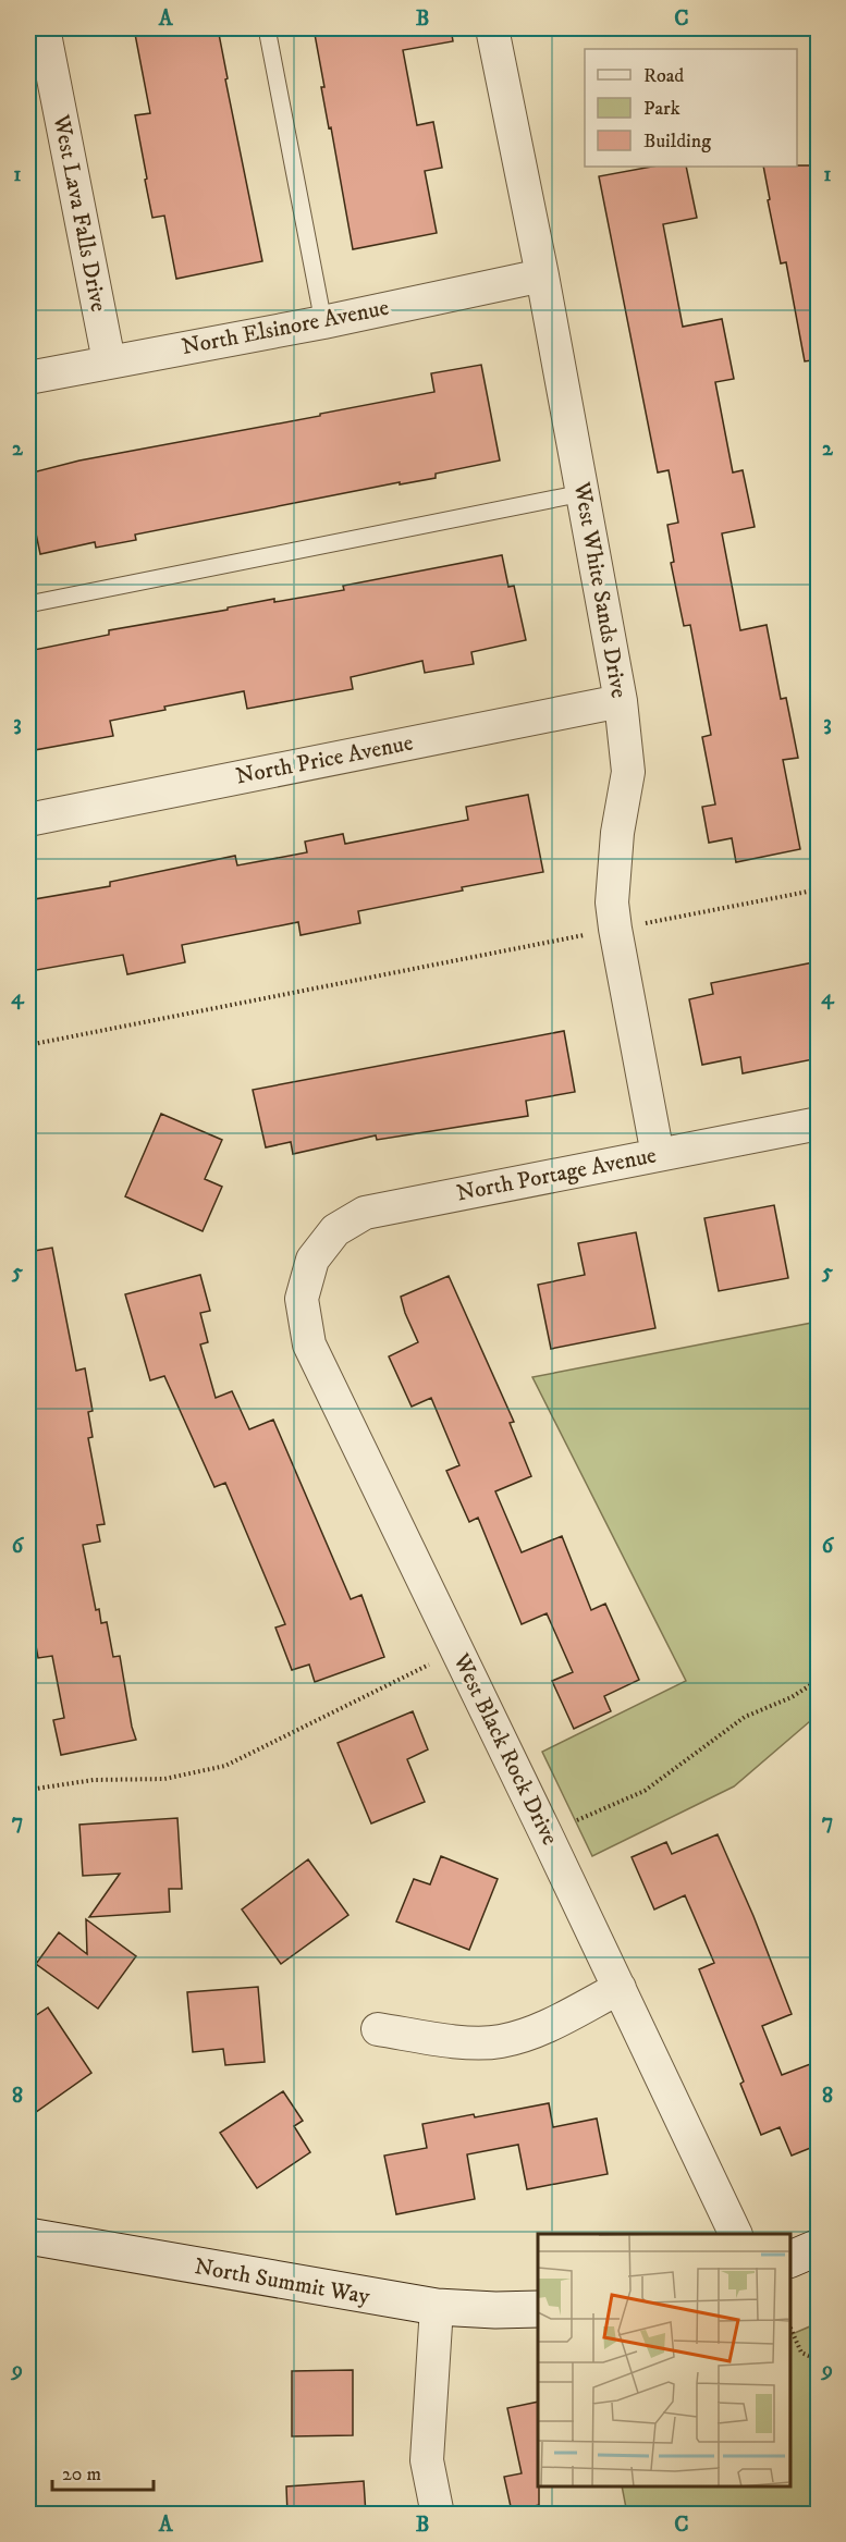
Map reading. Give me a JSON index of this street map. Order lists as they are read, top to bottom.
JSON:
{
  "streets": {
    "street": [
      "West Lava Falls Drive",
      "North Elsinore Avenue",
      "West White Sands Drive",
      "North Price Avenue",
      "North Portage Avenue",
      "West Black Rock Drive",
      "North Summit Way"
    ]
  },
  "crossings": [
    ["West Lava Falls Drive", "North Elsinore Avenue"],
    ["North Elsinore Avenue", "West White Sands Drive"],
    ["West White Sands Drive", "North Price Avenue"],
    ["West White Sands Drive", "North Portage Avenue"],
    ["North Portage Avenue", "West Black Rock Drive"]
  ],
  "legend": ["Road", "Park", "Building"],
  "scale_bar": "20 m",
  "grid": {
    "columns": ["A", "B", "C"],
    "rows": [
      "1",
      "2",
      "3",
      "4",
      "5",
      "6",
      "7",
      "8",
      "9"
    ]
  }
}
